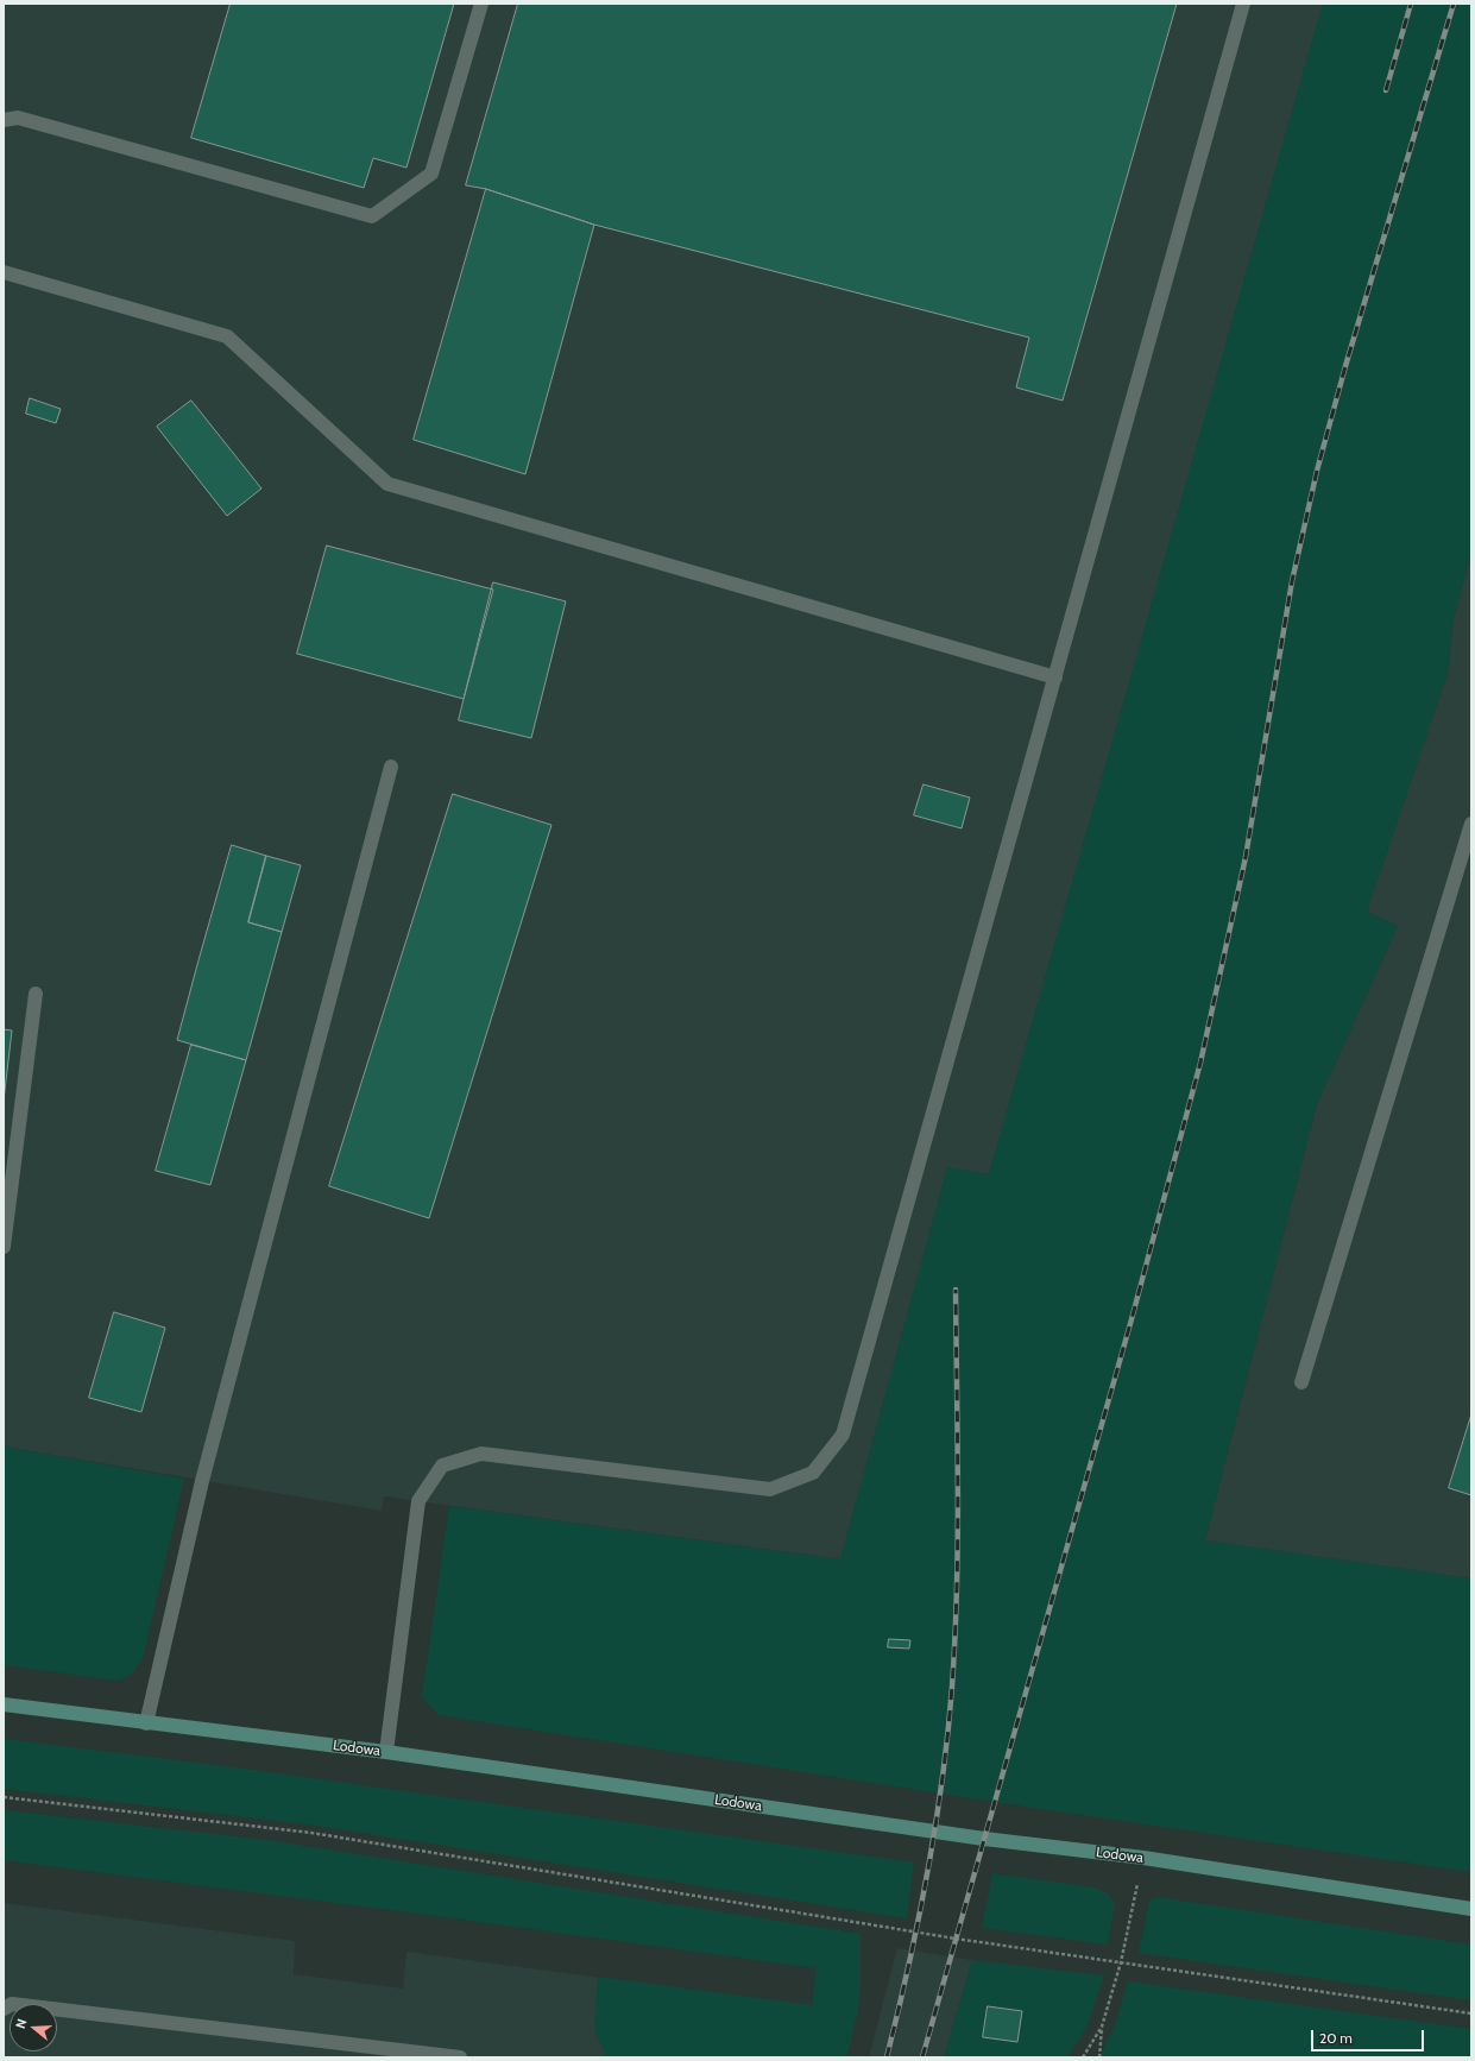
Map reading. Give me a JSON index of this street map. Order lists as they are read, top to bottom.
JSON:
{
  "streets": {
    "street": ["Lodowa"]
  },
  "scale_bar": "20 m",
  "north": "left"
}
